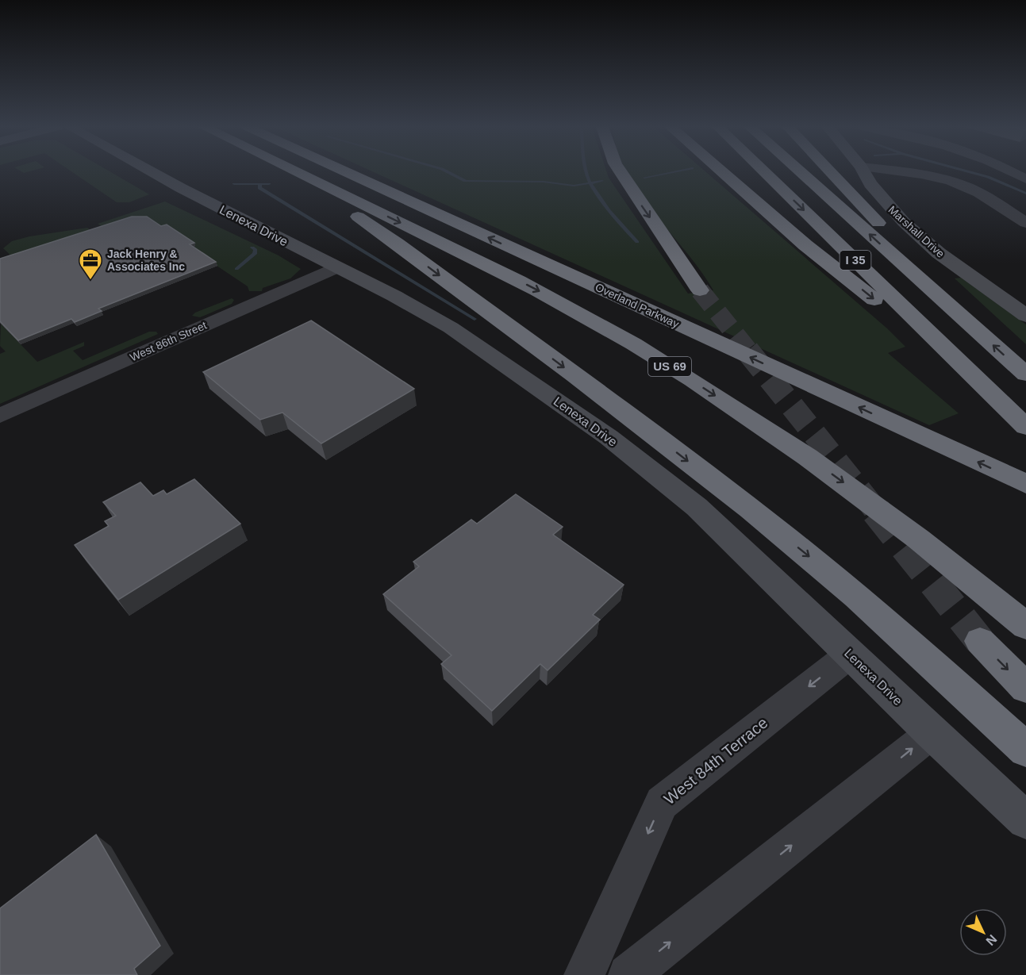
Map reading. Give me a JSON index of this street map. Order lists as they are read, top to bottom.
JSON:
{
  "streets": {
    "highway": ["I 35", "Overland Parkway", "US 69"],
    "street": [
      "Lenexa Drive",
      "Marshall Drive",
      "West 86th Street",
      "West 84th Terrace"
    ]
  },
  "crossings": [
    ["Lenexa Drive", "West 86th Street"],
    ["Lenexa Drive", "West 84th Terrace"]
  ],
  "places": {
    "office": ["Jack Henry & Associates Inc"]
  },
  "north": "bottom right"
}
